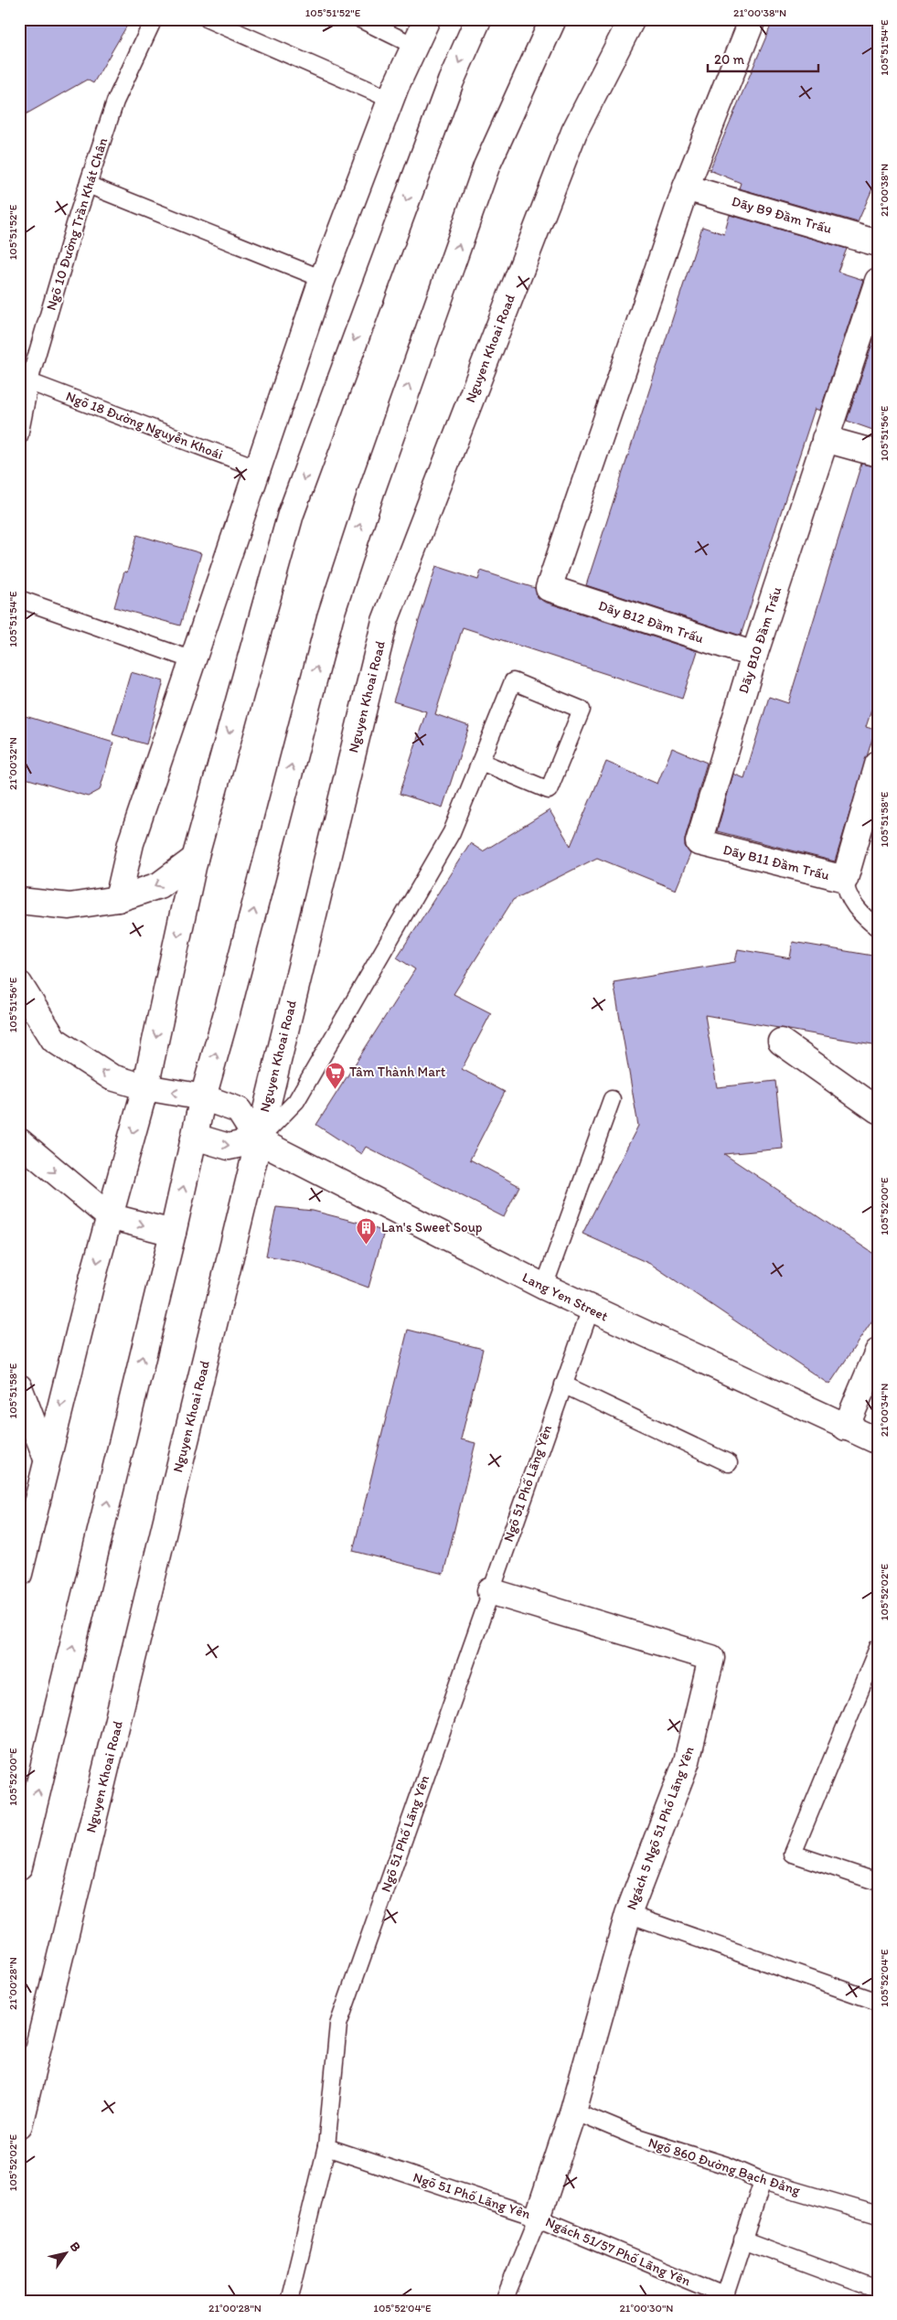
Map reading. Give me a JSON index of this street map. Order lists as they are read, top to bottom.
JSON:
{
  "streets": {
    "street": [
      "Dãy B9 Đầm Trấu",
      "Nguyen Khoai Road",
      "Dãy B12 Đầm Trấu",
      "Dãy B10 Đầm Trấu",
      "Dãy B11 Đầm Trấu",
      "Lang Yen Street",
      "Ngách 5 Ngõ 51 Phố Lãng Yên"
    ],
    "lane": [
      "Ngõ 10 Đường Trần Khát Chân",
      "Ngõ 18 Đường Nguyễn Khoái",
      "Ngõ 51 Phố Lãng Yên",
      "Ngõ 860 Đường Bạch Đằng",
      "Ngách 51/57 Phố Lãng Yên"
    ]
  },
  "crossings": [
    ["Dãy B9 Đầm Trấu", "Dãy B12 Đầm Trấu"],
    ["Ngõ 10 Đường Trần Khát Chân", "Ngõ 18 Đường Nguyễn Khoái"],
    ["Nguyen Khoai Road", "Lang Yen Street"],
    ["Dãy B12 Đầm Trấu", "Dãy B10 Đầm Trấu"],
    ["Dãy B10 Đầm Trấu", "Dãy B11 Đầm Trấu"],
    ["Lang Yen Street", "Ngõ 51 Phố Lãng Yên"],
    ["Ngõ 51 Phố Lãng Yên", "Ngách 5 Ngõ 51 Phố Lãng Yên"],
    ["Ngõ 51 Phố Lãng Yên", "Ngách 51/57 Phố Lãng Yên"],
    ["Ngách 5 Ngõ 51 Phố Lãng Yên", "Ngõ 860 Đường Bạch Đằng"],
    ["Ngách 5 Ngõ 51 Phố Lãng Yên", "Ngách 51/57 Phố Lãng Yên"]
  ],
  "places": {
    "supermarket": ["Tâm Thành Mart"],
    "building": ["Lan's Sweet Soup"]
  },
  "scale_bar": "20 m",
  "north": "top right",
  "coordinates": [
    "105°51'52\"E",
    "21°00'38\"N",
    "105°51'54\"E",
    "105°51'56\"E",
    "21°00'32\"N",
    "105°51'58\"E",
    "105°52'00\"E",
    "21°00'34\"N",
    "105°52'02\"E",
    "105°52'04\"E",
    "21°00'28\"N",
    "21°00'30\"N"
  ]
}
